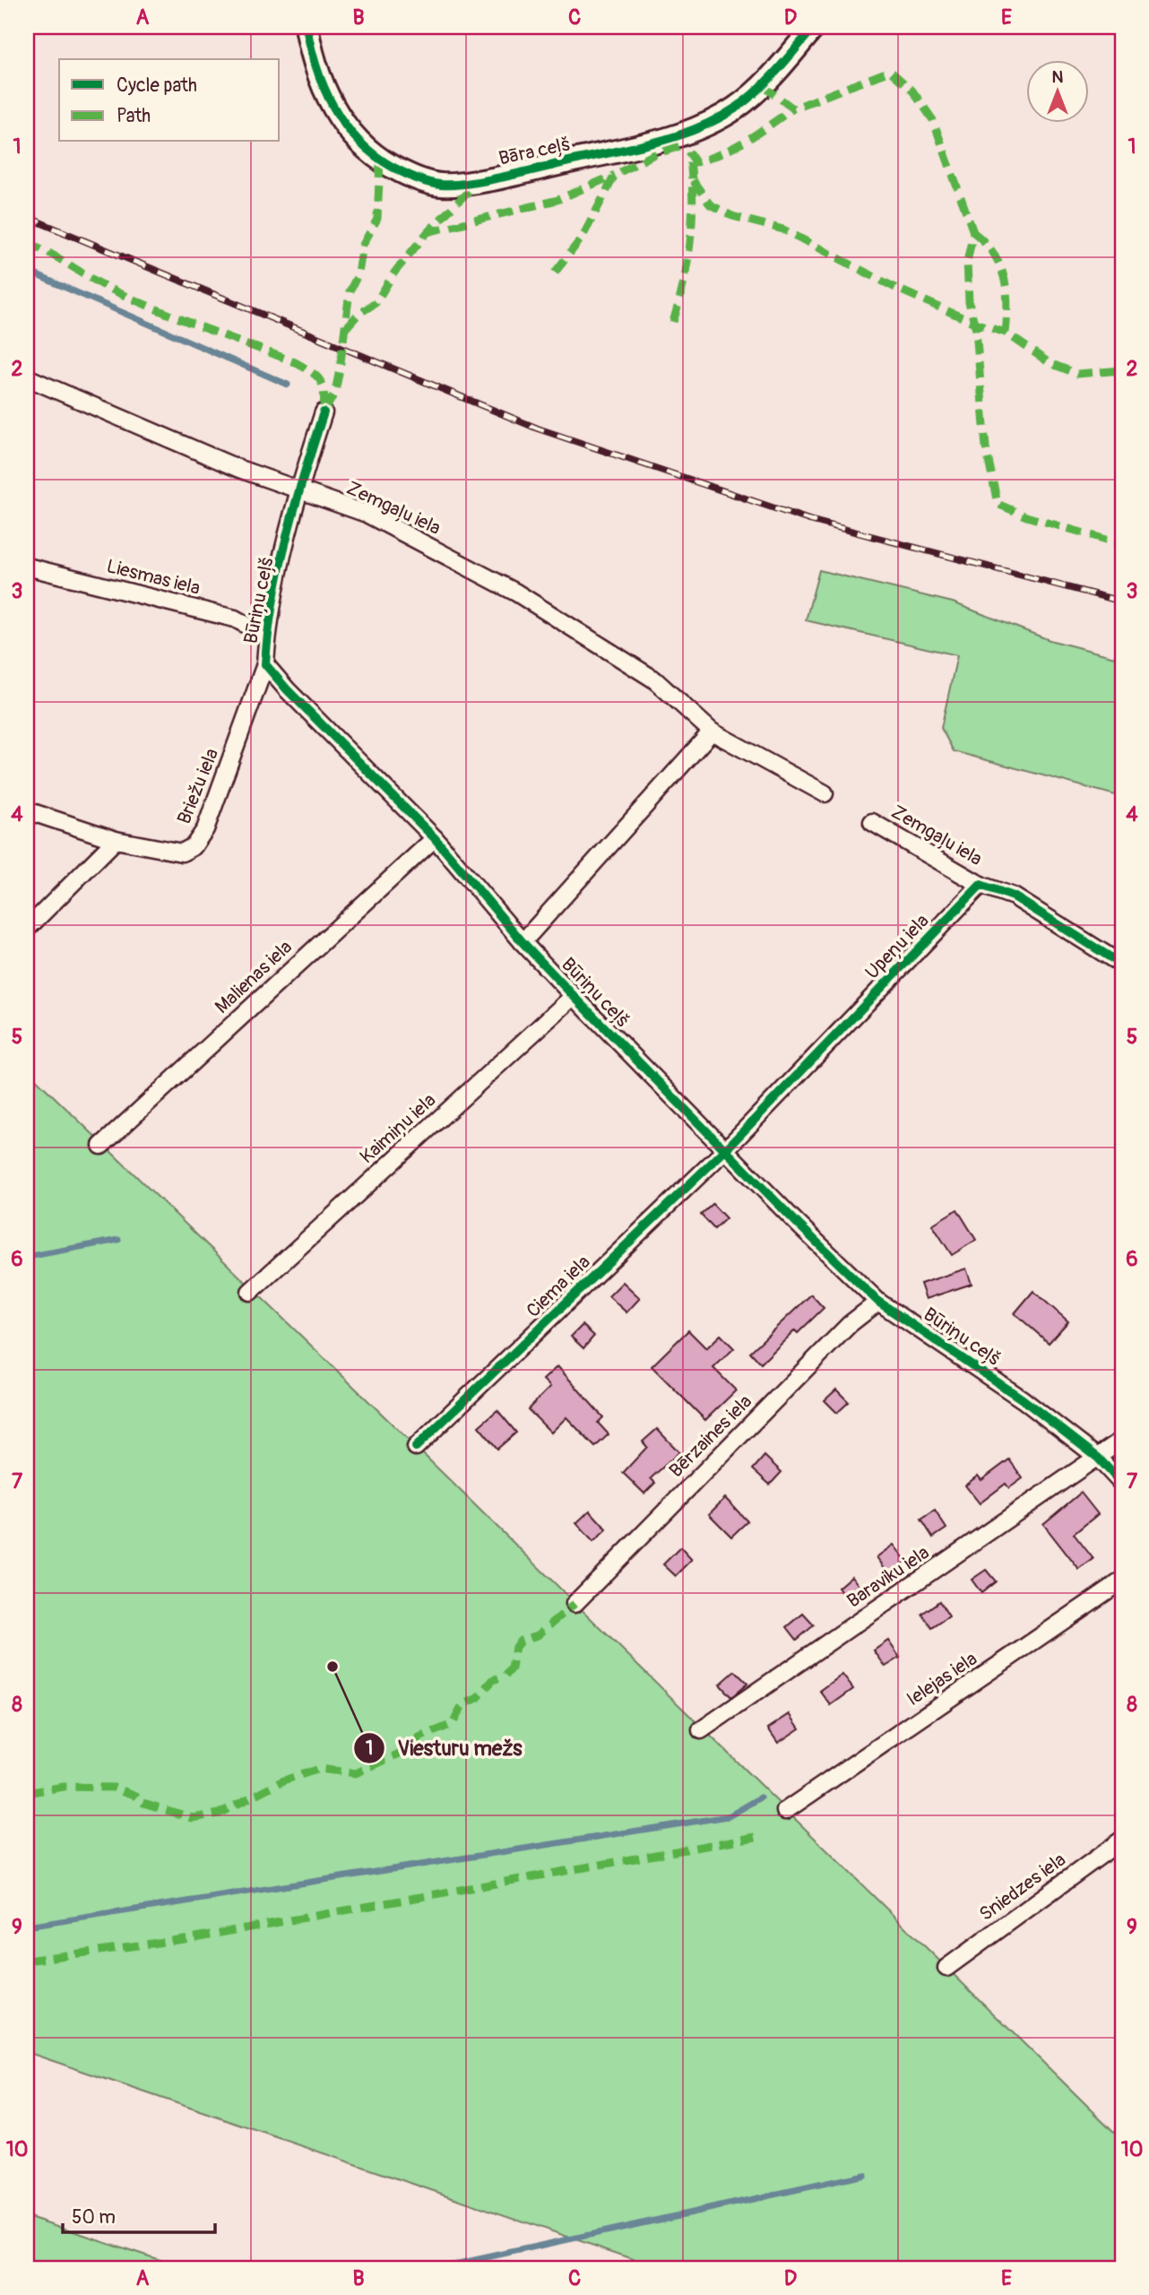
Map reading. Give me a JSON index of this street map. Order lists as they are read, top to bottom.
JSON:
{
  "streets": {
    "street": [
      "Bāra ceļš",
      "Zemgaļu iela",
      "Liesmas iela",
      "Būriņu ceļš",
      "Briežu iela",
      "Upeņu iela",
      "Malienas iela",
      "Kaimiņu iela",
      "Ciema iela",
      "Bērzaines iela",
      "Baraviku iela",
      "Ielejas iela",
      "Sniedzes iela"
    ]
  },
  "crossings": [
    ["Zemgaļu iela", "Būriņu ceļš"],
    ["Zemgaļu iela", "Upeņu iela"],
    ["Liesmas iela", "Būriņu ceļš"],
    ["Būriņu ceļš", "Briežu iela"],
    ["Būriņu ceļš", "Upeņu iela"],
    ["Būriņu ceļš", "Malienas iela"],
    ["Būriņu ceļš", "Kaimiņu iela"],
    ["Būriņu ceļš", "Ciema iela"],
    ["Būriņu ceļš", "Bērzaines iela"],
    ["Būriņu ceļš", "Baraviku iela"],
    ["Upeņu iela", "Ciema iela"]
  ],
  "places": ["Viesturu mežs"],
  "legend": ["Cycle path", "Path"],
  "scale_bar": "50 m",
  "north": "top",
  "grid": {
    "columns": [
      "A",
      "B",
      "C",
      "D",
      "E"
    ],
    "rows": [
      "1",
      "2",
      "3",
      "4",
      "5",
      "6",
      "7",
      "8",
      "9",
      "10"
    ]
  }
}
